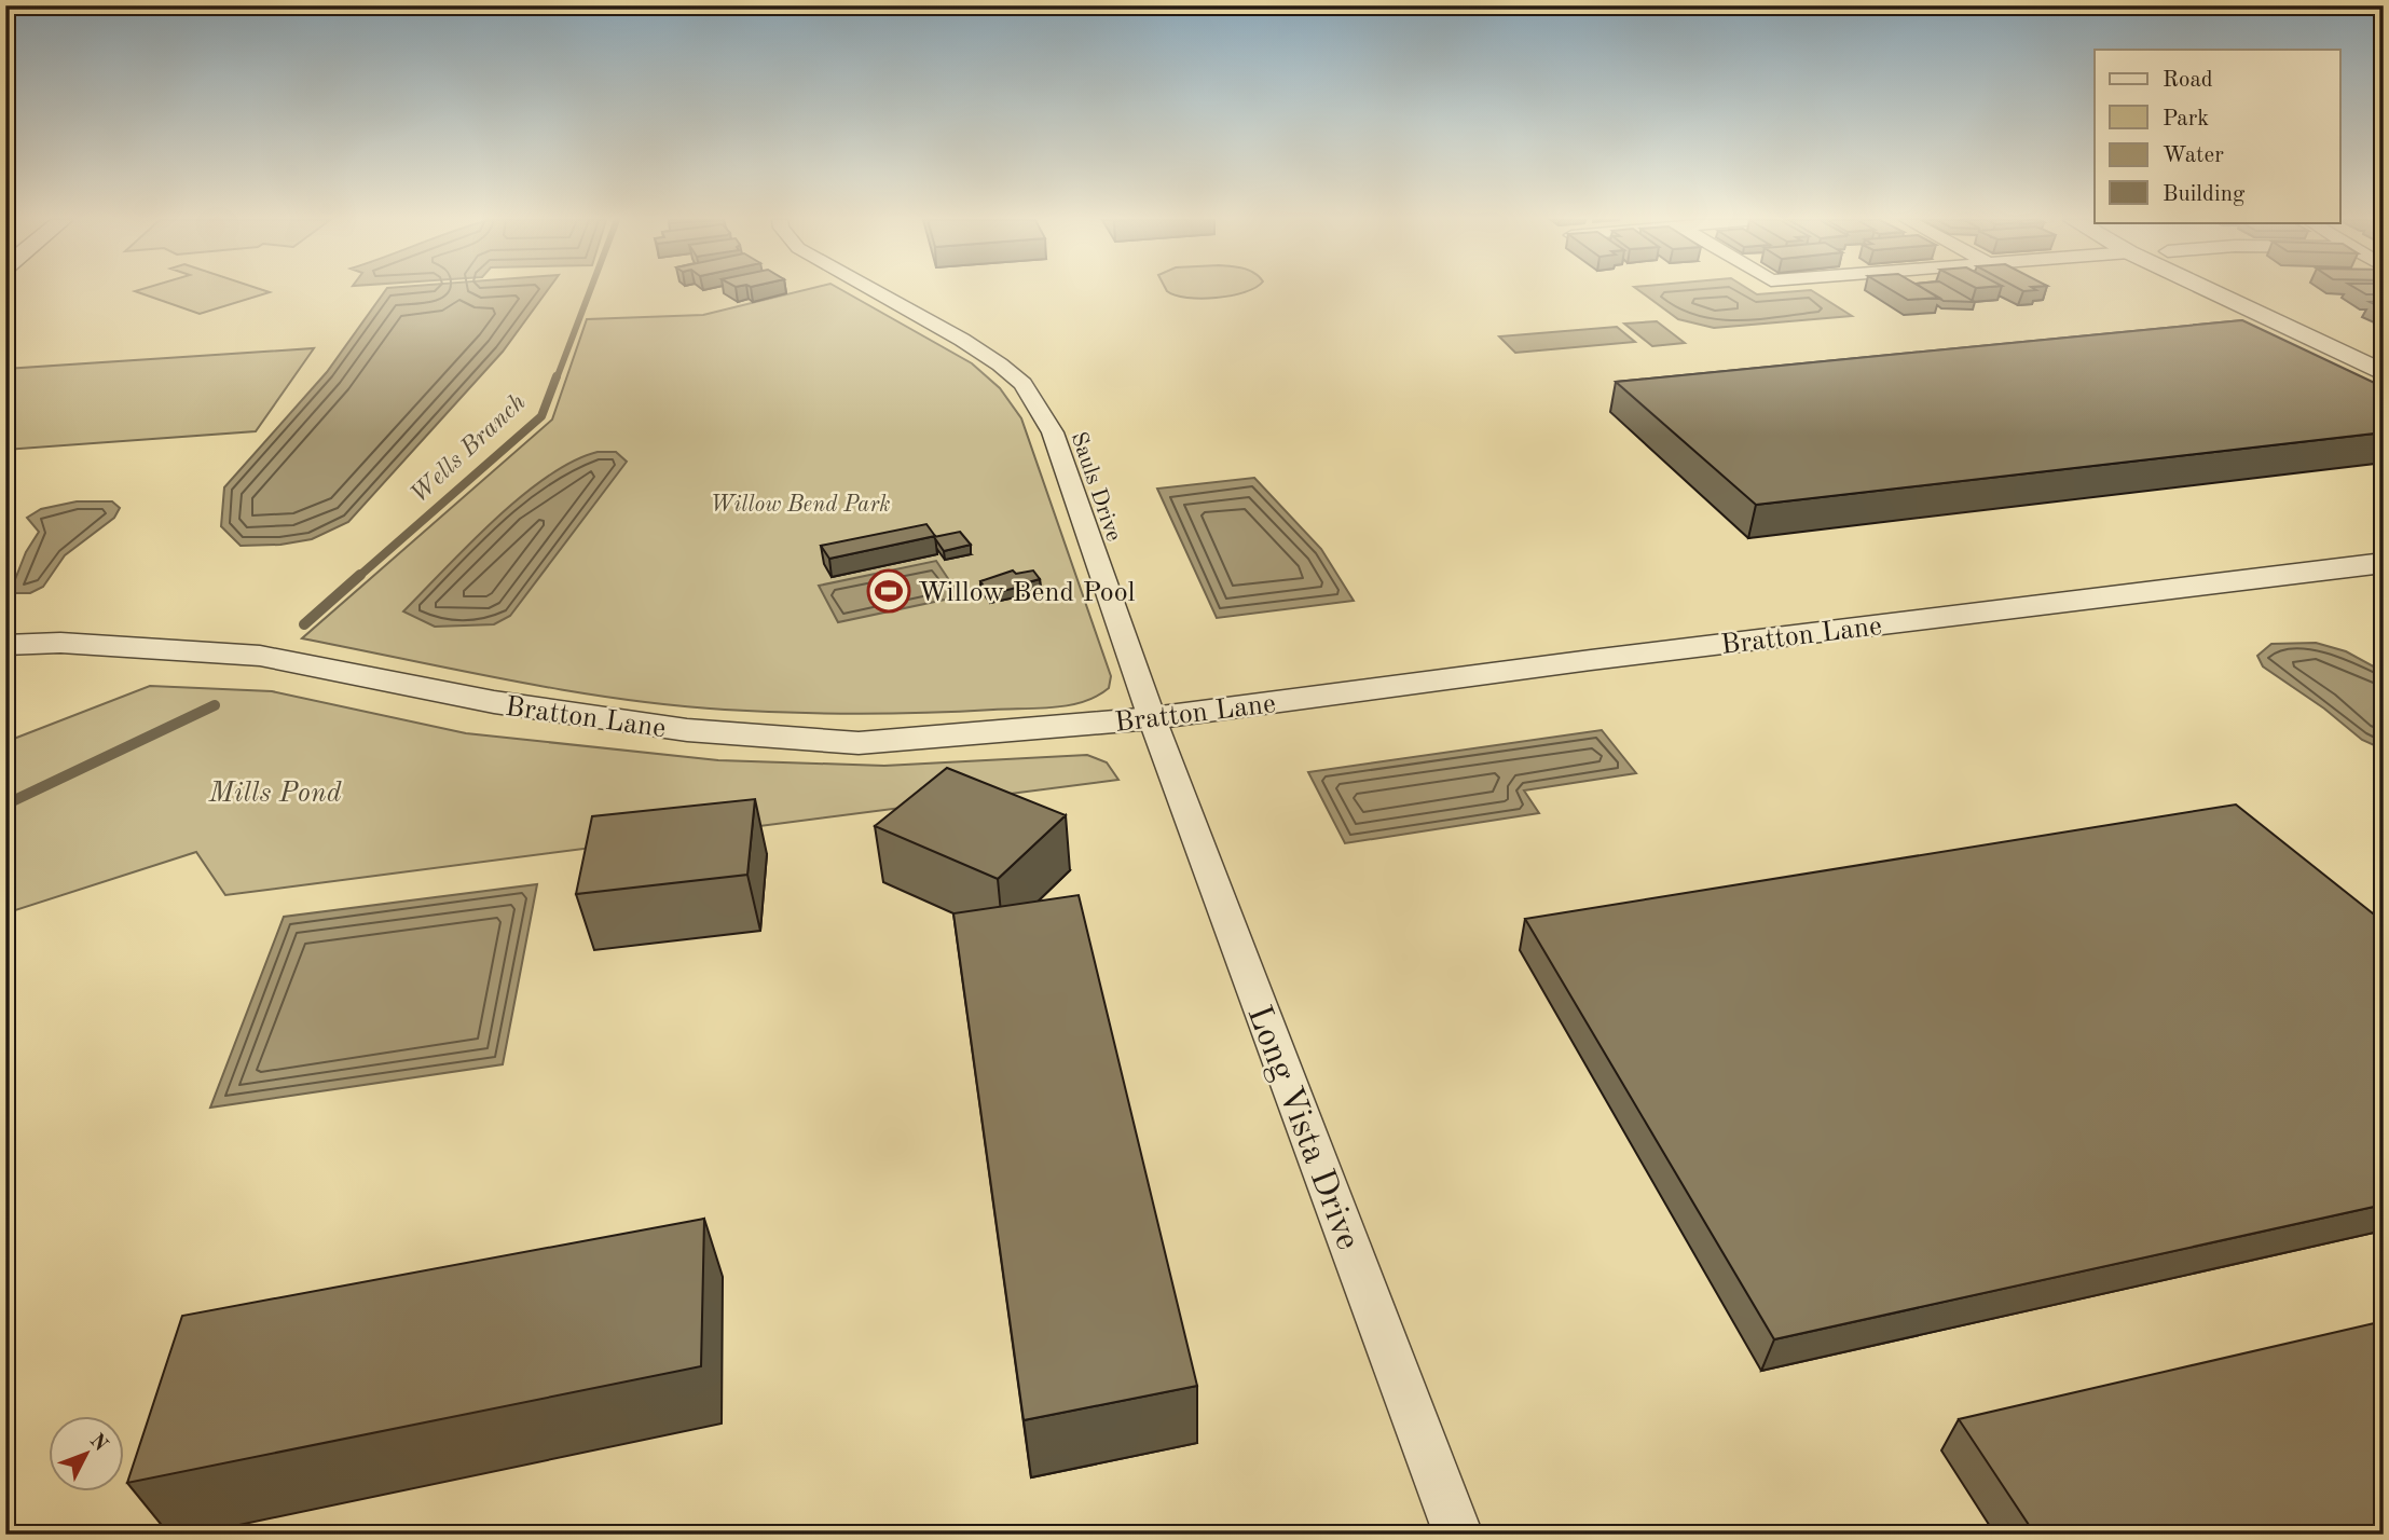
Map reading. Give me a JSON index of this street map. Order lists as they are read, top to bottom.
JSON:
{
  "streets": {
    "street": ["Sauls Drive", "Bratton Lane", "Long Vista Drive"]
  },
  "crossings": [
    ["Sauls Drive", "Bratton Lane"],
    ["Sauls Drive", "Long Vista Drive"],
    ["Bratton Lane", "Long Vista Drive"]
  ],
  "water": ["Wells Branch"],
  "parks": ["Willow Bend Park", "Mills Pond"],
  "places": {
    "sports": ["Willow Bend Pool"]
  },
  "legend": [
    "Road",
    "Park",
    "Water",
    "Building"
  ],
  "north": "top right"
}
